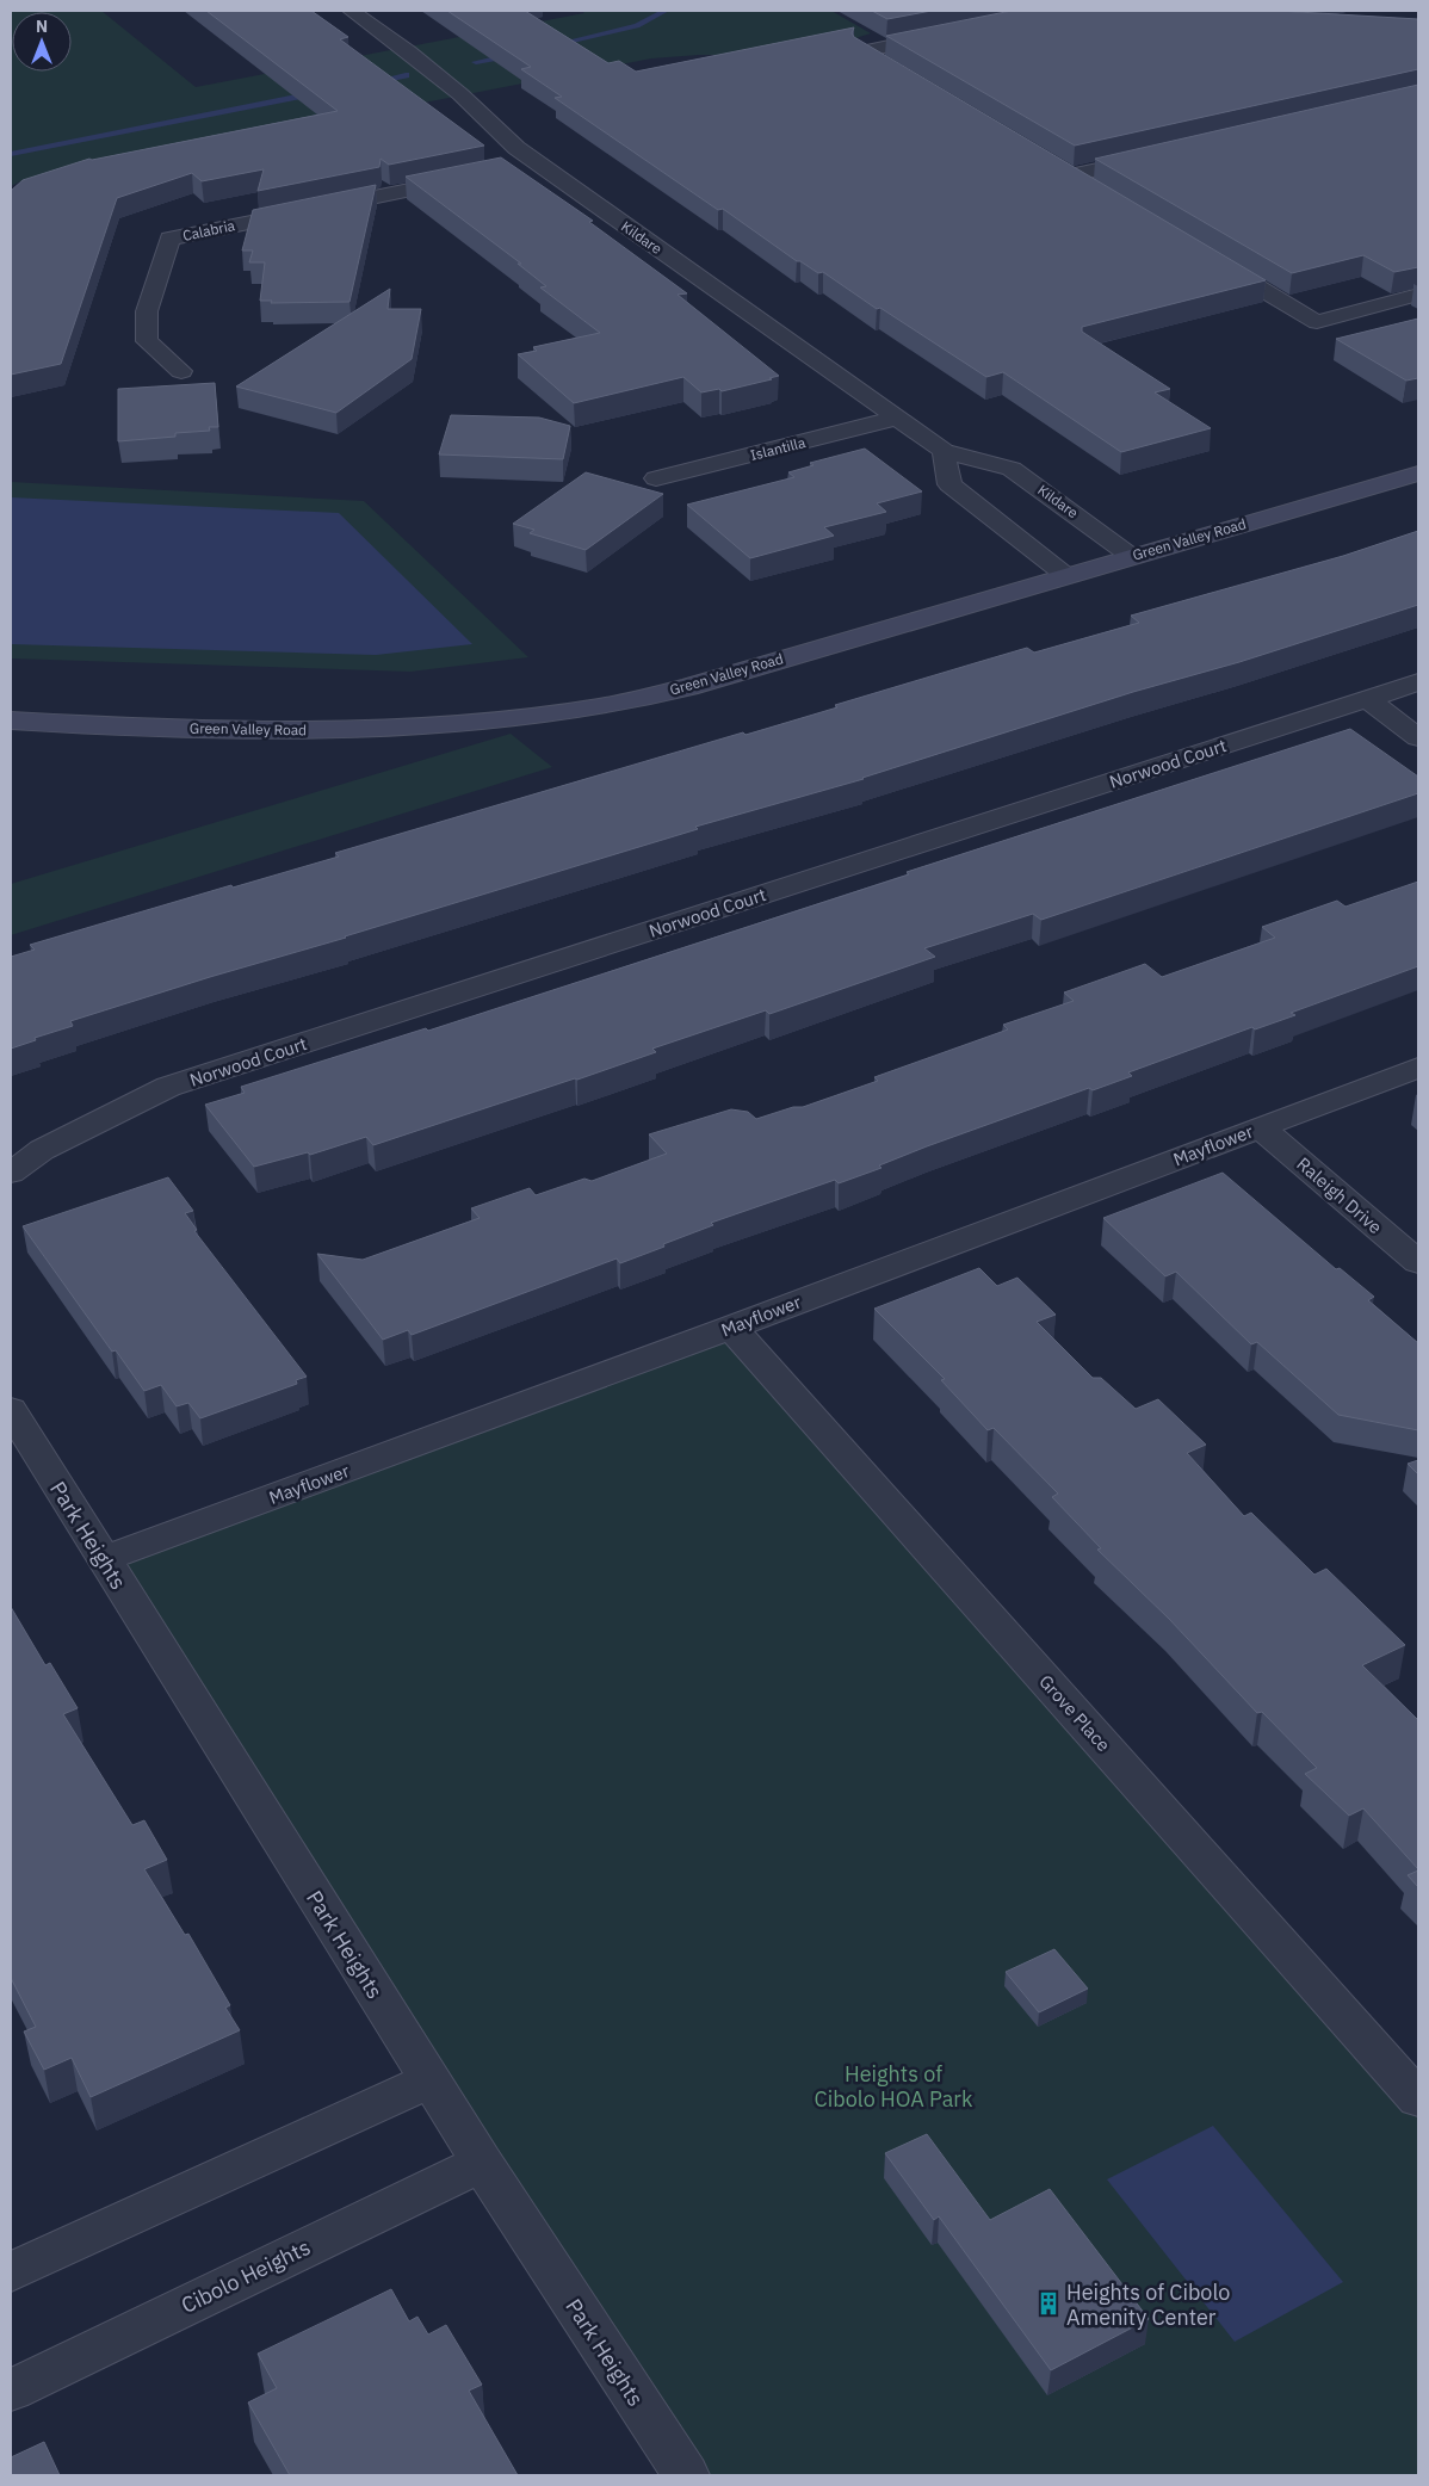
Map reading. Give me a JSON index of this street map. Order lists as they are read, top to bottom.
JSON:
{
  "streets": {
    "street": [
      "Calabria",
      "Kildare",
      "Islantilla",
      "Green Valley Road",
      "Norwood Court",
      "Mayflower",
      "Raleigh Drive",
      "Park Heights",
      "Grove Place",
      "Cibolo Heights"
    ]
  },
  "crossings": [
    ["Kildare", "Islantilla"],
    ["Kildare", "Green Valley Road"],
    ["Mayflower", "Raleigh Drive"],
    ["Mayflower", "Park Heights"],
    ["Mayflower", "Grove Place"],
    ["Park Heights", "Cibolo Heights"]
  ],
  "parks": ["Heights of Cibolo HOA Park"],
  "places": {
    "building": ["Heights of Cibolo Amenity Center"]
  },
  "north": "top"
}
